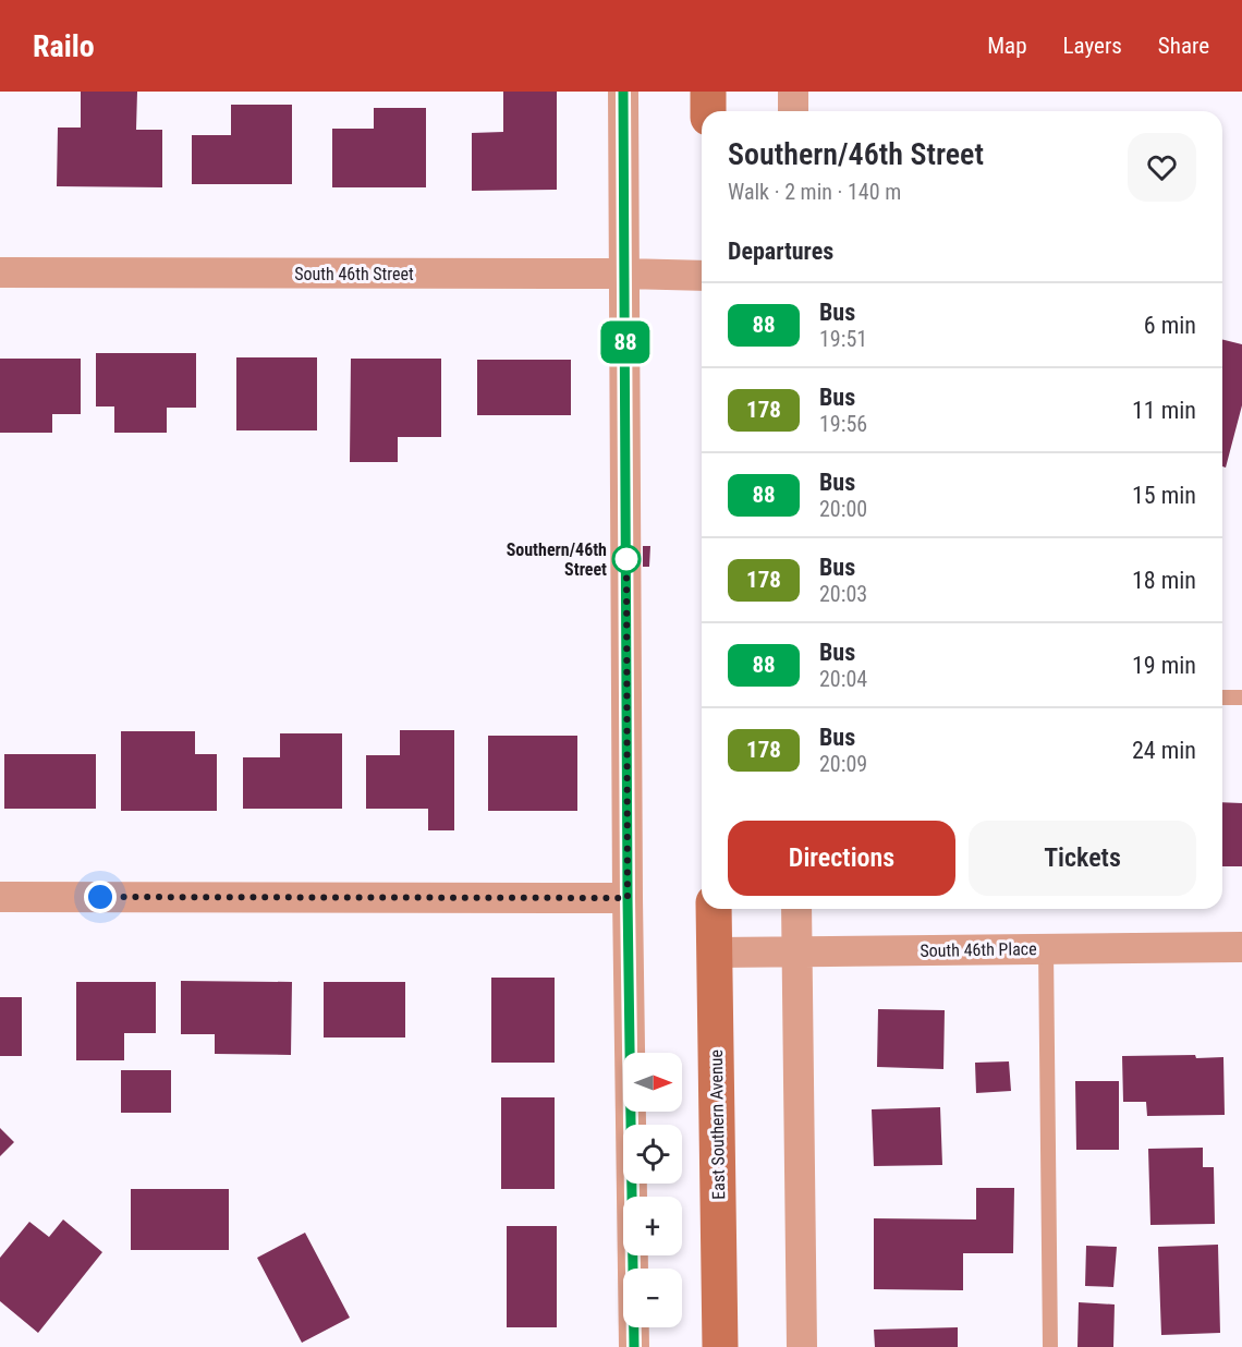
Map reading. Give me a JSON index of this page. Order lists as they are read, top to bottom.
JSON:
{
  "streets": {
    "main road": ["East Southern Avenue"],
    "street": ["South 46th Street", "South 46th Place"]
  },
  "crossings": [
    ["South 46th Place", "East Southern Avenue"]
  ],
  "places": ["Southern/46th Street"],
  "lines": ["bus line 88"],
  "north": "right",
  "page": {
    "header": "Railo",
    "nav": ["Map", "Layers", "Share"],
    "on_map": "88",
    "heading": [
      ["Southern/46th Street", "Walk · 2 min · 140 m"],
      "Departures"
    ],
    "list": [
      {
        "mark": "88",
        "name": "Bus",
        "note": "19:51",
        "value": "6 min"
      },
      {
        "mark": "178",
        "name": "Bus",
        "note": "19:56",
        "value": "11 min"
      },
      {
        "mark": "88",
        "name": "Bus",
        "note": "20:00",
        "value": "15 min"
      },
      {
        "mark": "178",
        "name": "Bus",
        "note": "20:03",
        "value": "18 min"
      },
      {
        "mark": "88",
        "name": "Bus",
        "note": "20:04",
        "value": "19 min"
      },
      {
        "mark": "178",
        "name": "Bus",
        "note": "20:09",
        "value": "24 min"
      }
    ],
    "buttons": ["Directions", "Tickets"],
    "map_buttons": ["+", "−"]
  }
}
